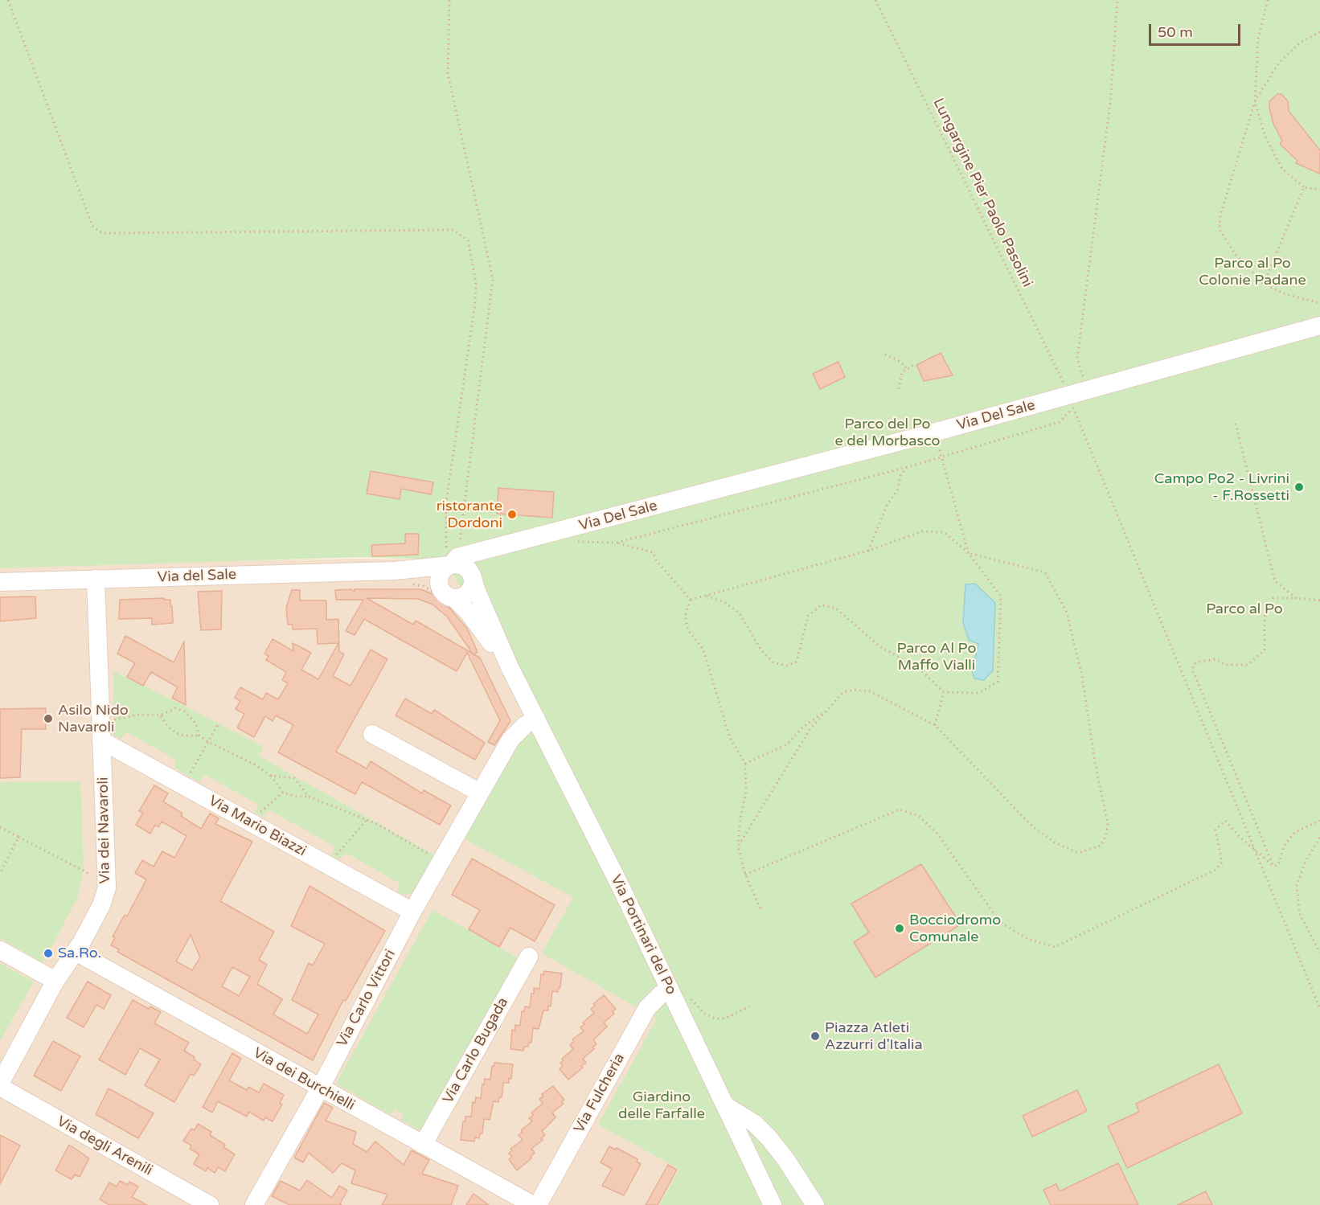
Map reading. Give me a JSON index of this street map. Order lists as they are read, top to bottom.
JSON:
{
  "streets": {
    "street": [
      "Via Del Sale",
      "Via del Sale",
      "Via Mario Biazzi",
      "Via dei Navaroli",
      "Via Portinari del Po",
      "Via Carlo Vittori",
      "Via Carlo Bugada",
      "Via dei Burchielli",
      "Via Fulcheria",
      "Via degli Arenili"
    ],
    "path": ["Lungargine Pier Paolo Pasolini"]
  },
  "crossings": [
    ["Lungargine Pier Paolo Pasolini", "Via Del Sale"],
    ["Via Del Sale", "Via del Sale"],
    ["Via Del Sale", "Via Portinari del Po"],
    ["Via del Sale", "Via dei Navaroli"],
    ["Via del Sale", "Via Portinari del Po"],
    ["Via Mario Biazzi", "Via dei Navaroli"],
    ["Via Mario Biazzi", "Via Carlo Vittori"],
    ["Via dei Navaroli", "Via dei Burchielli"],
    ["Via dei Navaroli", "Via degli Arenili"],
    ["Via Portinari del Po", "Via Carlo Vittori"],
    ["Via Portinari del Po", "Via Fulcheria"],
    ["Via Carlo Vittori", "Via dei Burchielli"],
    ["Via Carlo Bugada", "Via dei Burchielli"]
  ],
  "parks": [
    "Parco al Po Colonie Padane",
    "Parco del Po e del Morbasco",
    "Parco al Po",
    "Parco Al Po Maffo Vialli",
    "Giardino delle Farfalle"
  ],
  "places": [
    "Campo Po2 - Livrini - F.Rossetti",
    "ristorante Dordoni",
    "Asilo Nido Navaroli",
    "Bocciodromo Comunale",
    "Sa.Ro.",
    "Piazza Atleti Azzurri d'Italia"
  ],
  "scale_bar": "50 m"
}
